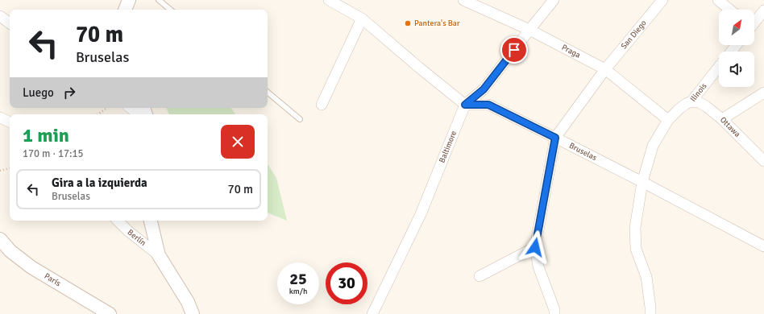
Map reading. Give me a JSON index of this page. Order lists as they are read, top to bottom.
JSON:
{
  "streets": {
    "street": [
      "San Diego",
      "Praga",
      "Ilinois",
      "Ottawa",
      "Baltimore",
      "Bruselas",
      "Berlín",
      "París"
    ]
  },
  "crossings": [
    ["San Diego", "Praga"],
    ["San Diego", "Bruselas"],
    ["Praga", "Ilinois"],
    ["Praga", "Baltimore"],
    ["Ilinois", "Ottawa"],
    ["Ilinois", "Bruselas"],
    ["Baltimore", "Bruselas"]
  ],
  "places": ["Pantera's Bar"],
  "north": "top right",
  "page": {
    "turn": ["70 m", "Bruselas"],
    "then": "Luego",
    "heading": ["1 min", "170 m · 17:15"],
    "list": [
      {
        "name": "Gira a la izquierda",
        "note": "Bruselas",
        "value": "70 m"
      }
    ],
    "speed": "25 km/h",
    "limit": "30"
  }
}
